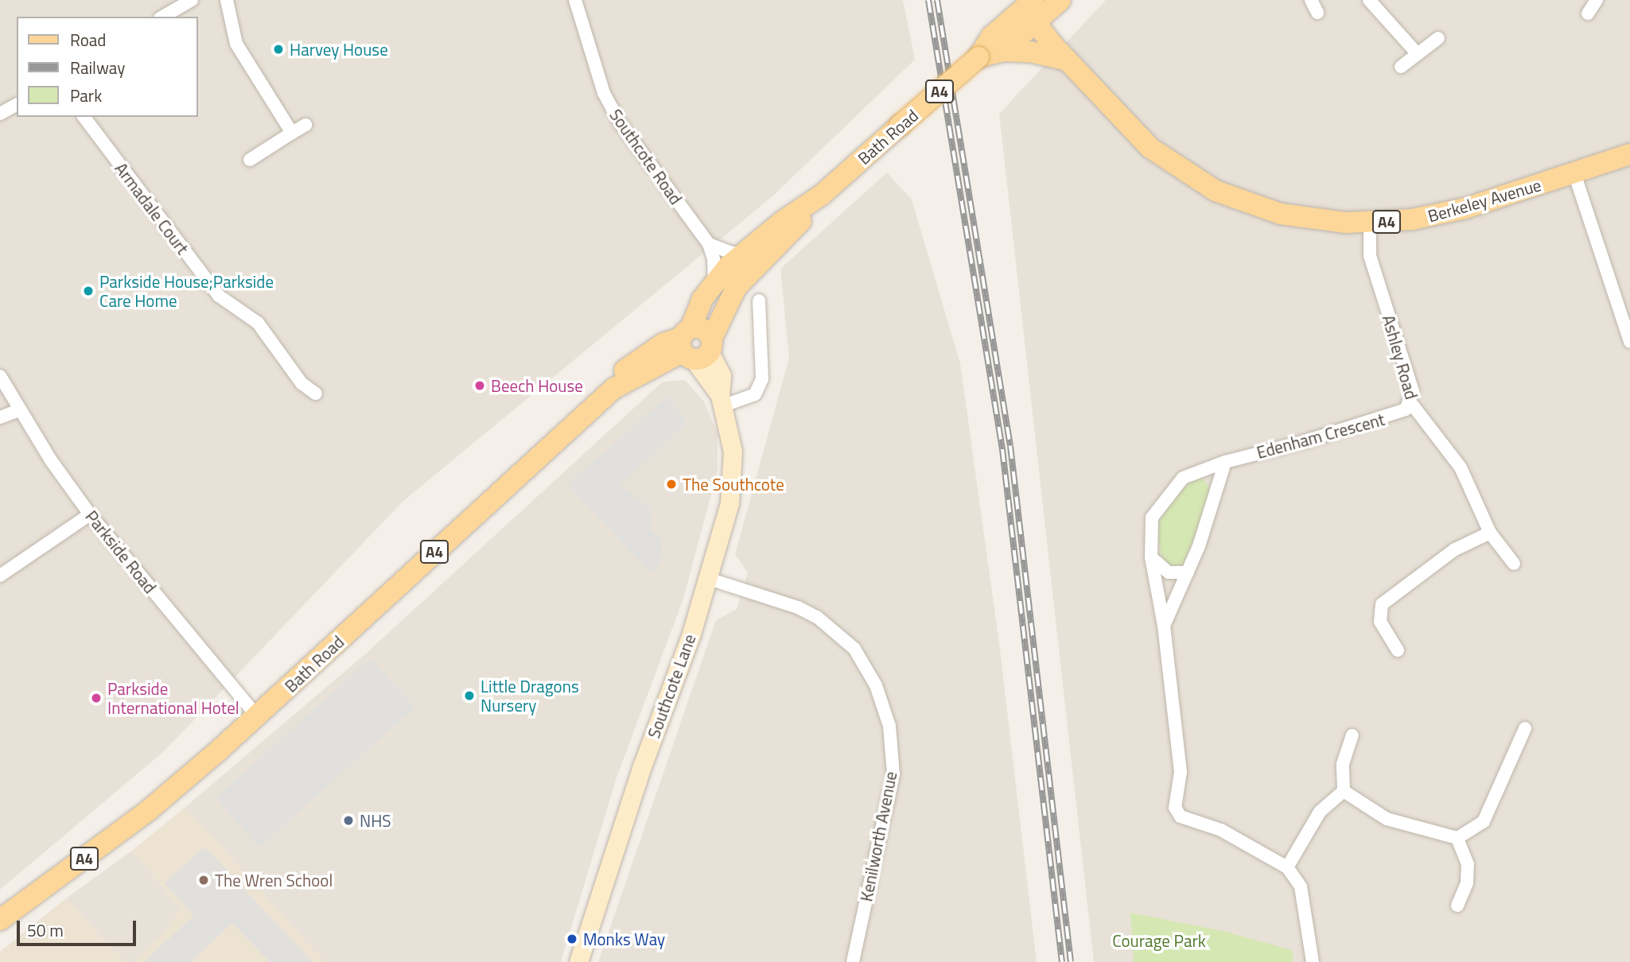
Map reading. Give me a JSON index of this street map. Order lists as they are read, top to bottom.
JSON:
{
  "streets": {
    "main road": ["A4", "Bath Road", "Berkeley Avenue"],
    "street": [
      "Southcote Road",
      "Armadale Court",
      "Ashley Road",
      "Edenham Crescent",
      "Parkside Road",
      "Southcote Lane",
      "Kenilworth Avenue"
    ]
  },
  "crossings": [
    ["A4", "Bath Road"],
    ["A4", "Berkeley Avenue"],
    ["Bath Road", "Southcote Road"],
    ["Bath Road", "Berkeley Avenue"],
    ["Bath Road", "Parkside Road"],
    ["Bath Road", "Southcote Lane"],
    ["Berkeley Avenue", "Ashley Road"],
    ["Ashley Road", "Edenham Crescent"],
    ["Southcote Lane", "Kenilworth Avenue"]
  ],
  "parks": ["Courage Park"],
  "places": [
    "Harvey House",
    "Parkside House;Parkside Care Home",
    "Beech House",
    "The Southcote",
    "Little Dragons Nursery",
    "Parkside International Hotel",
    "NHS",
    "The Wren School",
    "Monks Way"
  ],
  "legend": ["Road", "Railway", "Park"],
  "scale_bar": "50 m"
}
